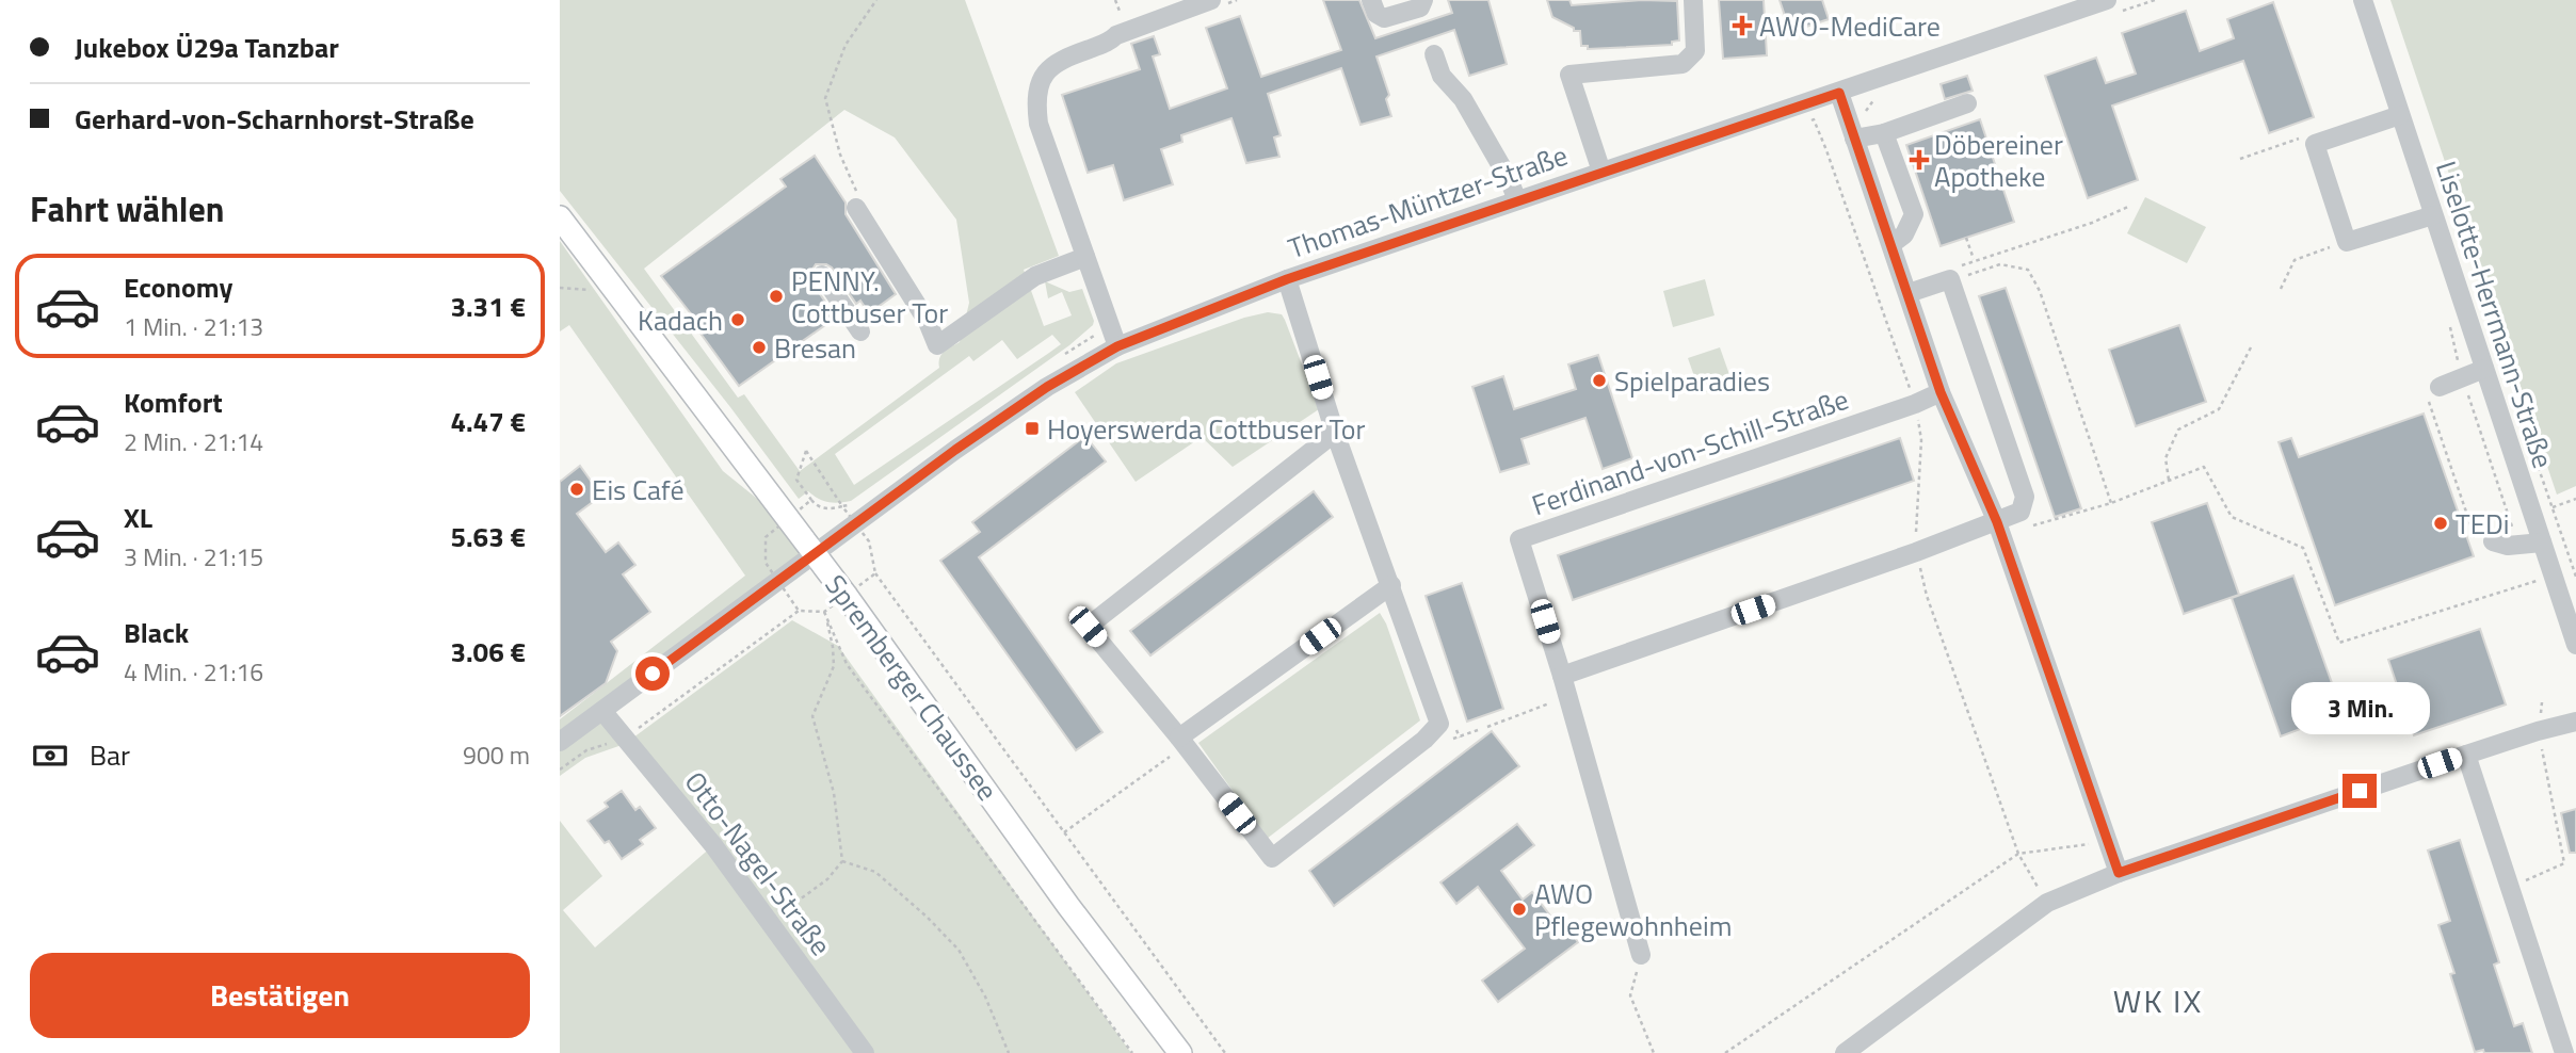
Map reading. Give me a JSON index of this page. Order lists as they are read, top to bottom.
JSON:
{
  "streets": {
    "main road": ["Spremberger Chaussee"],
    "street": [
      "Thomas-Müntzer-Straße",
      "Liselotte-Herrmann-Straße",
      "Ferdinand-von-Schill-Straße",
      "Otto-Nagel-Straße"
    ]
  },
  "crossings": [
    ["Thomas-Müntzer-Straße", "Spremberger Chaussee"],
    ["Thomas-Müntzer-Straße", "Otto-Nagel-Straße"]
  ],
  "districts": ["WK IX"],
  "places": {
    "health": ["AWO-MediCare", "Döbereiner Apotheke"],
    "other": [
      "PENNY. Cottbuser Tor",
      "Kadach",
      "Bresan",
      "Spielparadies",
      "Eis Café",
      "TEDi",
      "AWO Pflegewohnheim"
    ],
    "transit": ["Hoyerswerda Cottbuser Tor"]
  },
  "page": {
    "banner": ["Jukebox Ü29a Tanzbar", "Gerhard-von-Scharnhorst-Straße"],
    "heading": "Fahrt wählen",
    "list": [
      {
        "name": "Economy",
        "note": "1 Min. · 21:13",
        "value": "3.31 €"
      },
      {
        "name": "Komfort",
        "note": "2 Min. · 21:14",
        "value": "4.47 €"
      },
      {
        "name": "XL",
        "note": "3 Min. · 21:15",
        "value": "5.63 €"
      },
      {
        "name": "Black",
        "note": "4 Min. · 21:16",
        "value": "3.06 €"
      }
    ],
    "bubble": "3 Min.",
    "pay": ["Bar", "900 m"],
    "buttons": "Bestätigen"
  }
}
